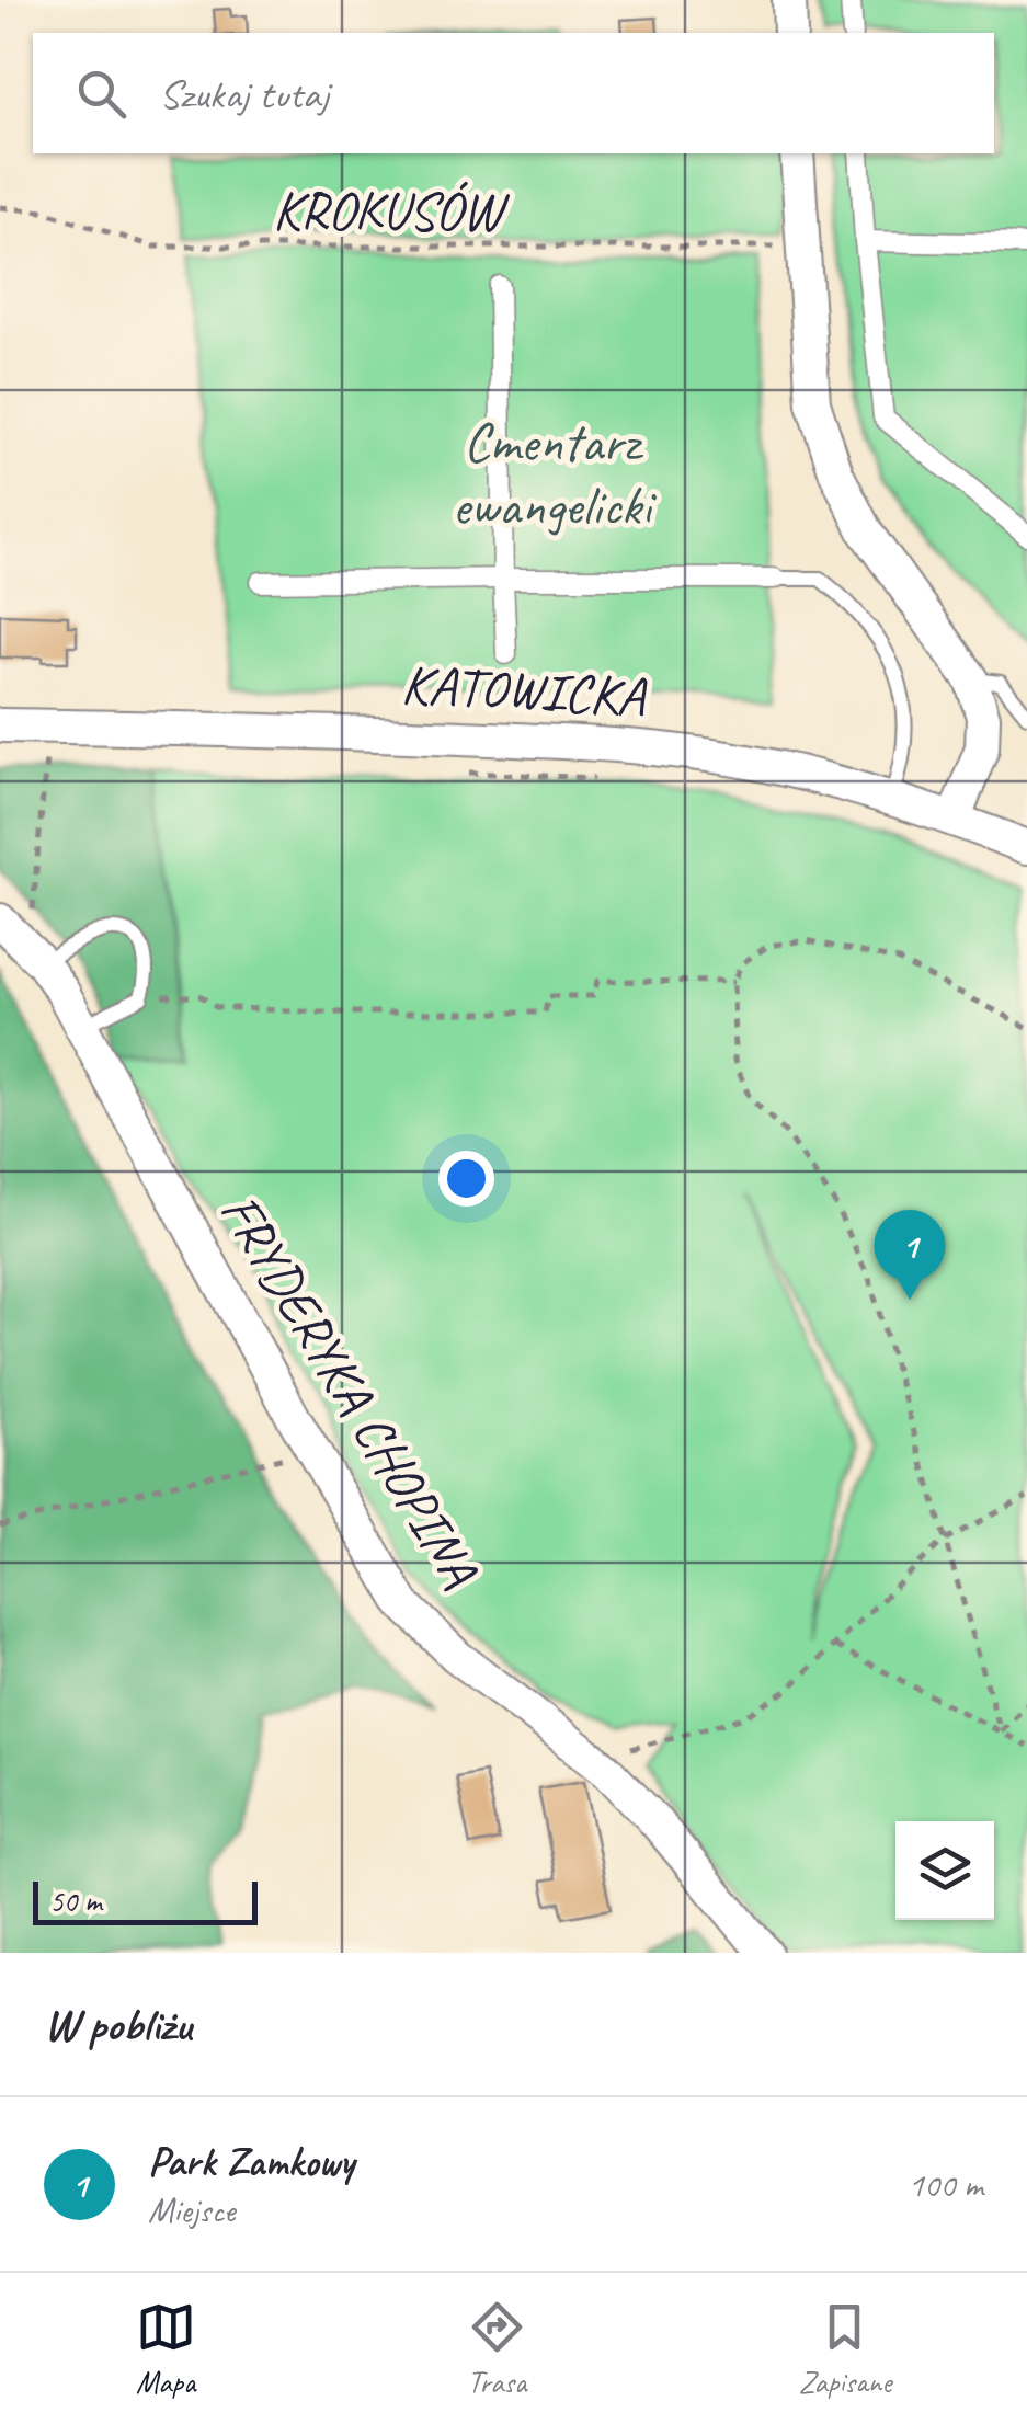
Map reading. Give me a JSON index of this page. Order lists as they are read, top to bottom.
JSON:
{
  "streets": {
    "street": ["KATOWICKA", "FRYDERYKA CHOPINA"],
    "path": ["KROKUSÓW"]
  },
  "parks": ["Cmentarz ewangelicki"],
  "scale_bar": "50 m",
  "page": {
    "search": "Szukaj tutaj",
    "pins": "1",
    "scale": "50 m",
    "heading": "W pobliżu",
    "list": [
      {
        "mark": "1",
        "name": "Park Zamkowy",
        "note": "Miejsce",
        "value": "100 m"
      }
    ],
    "nav": ["Mapa", "Trasa", "Zapisane"]
  }
}
